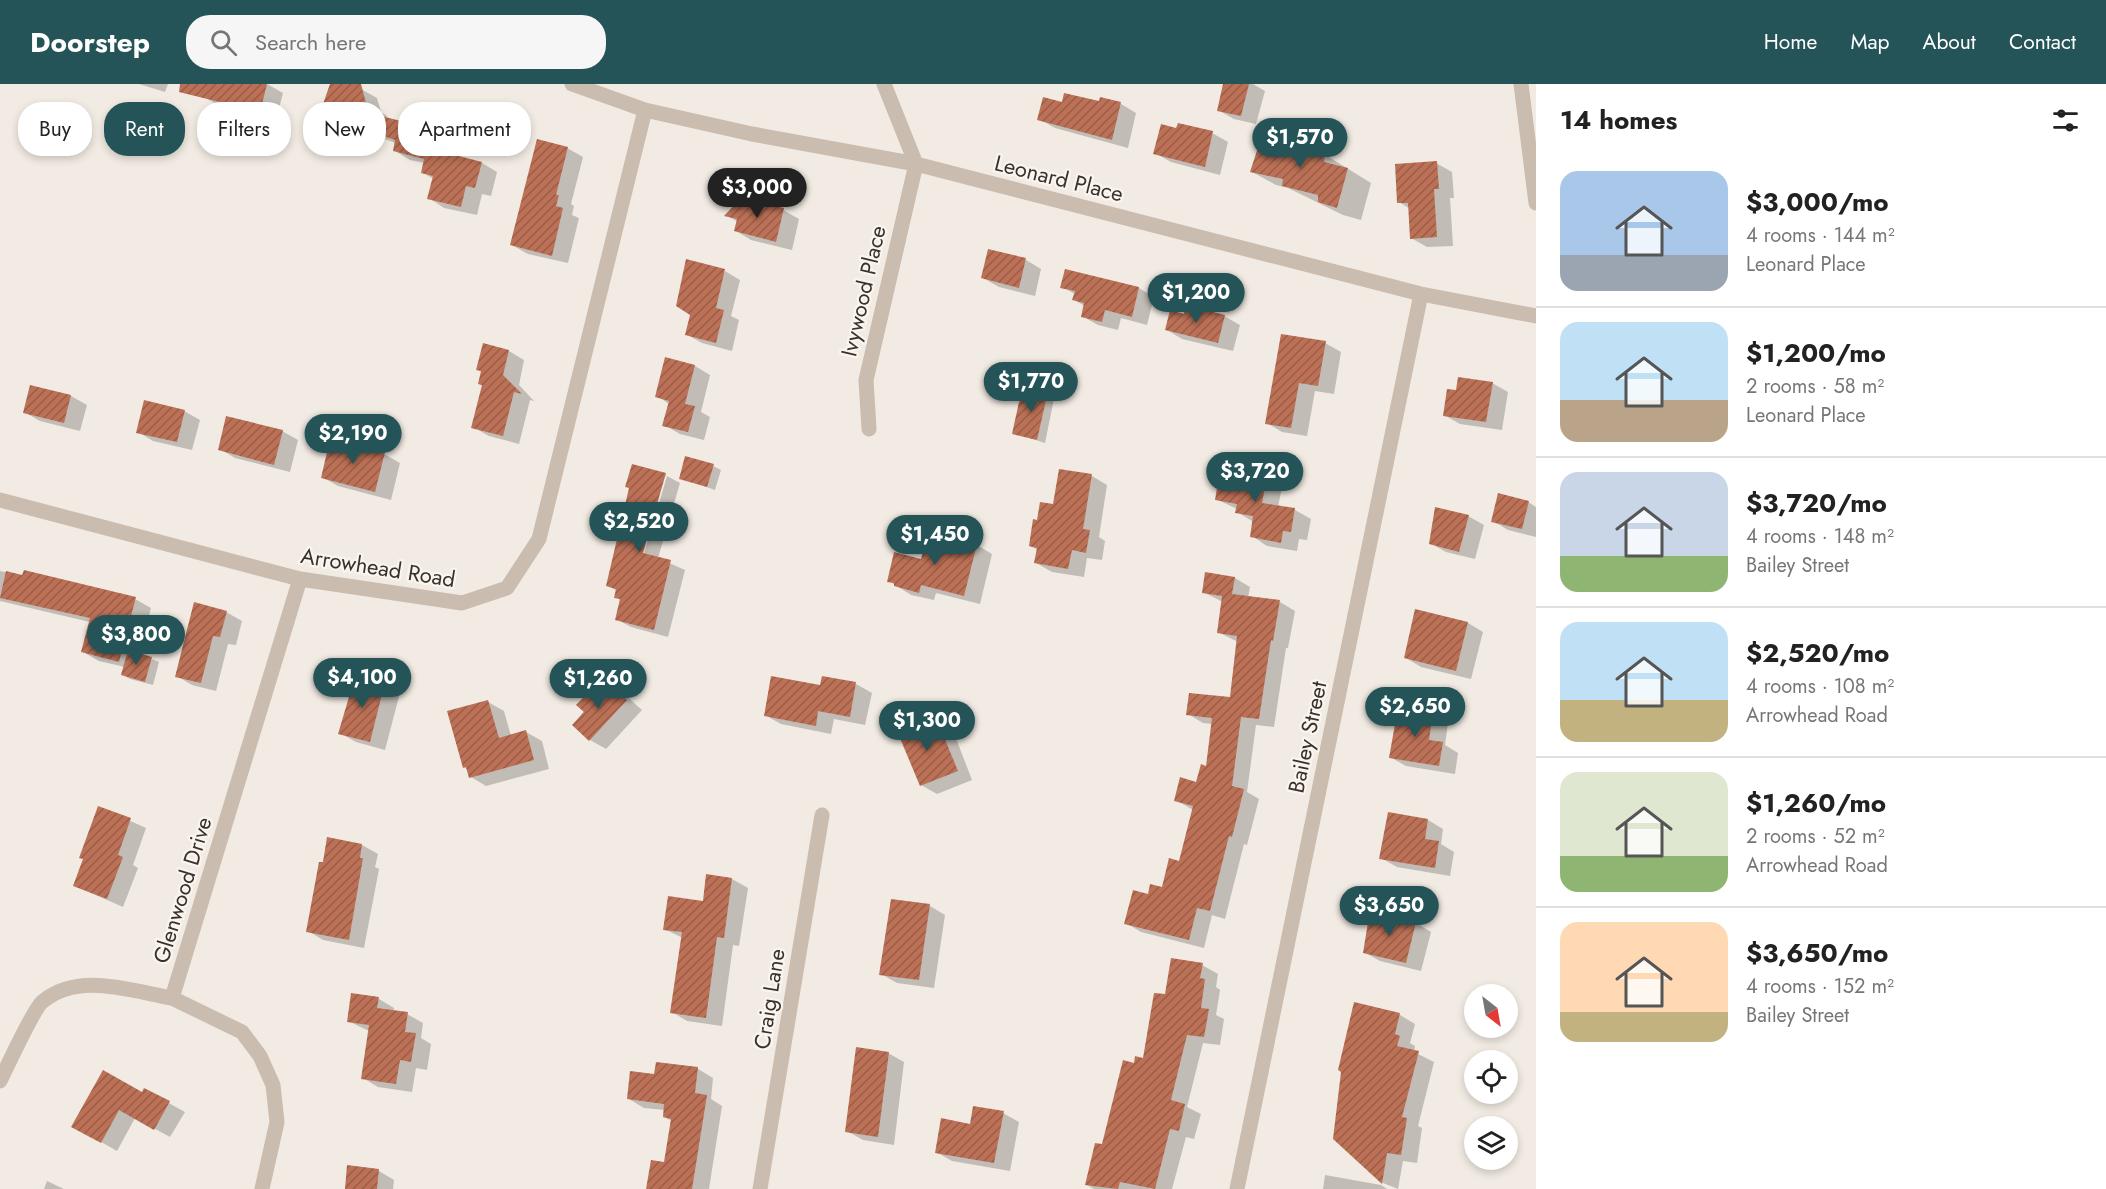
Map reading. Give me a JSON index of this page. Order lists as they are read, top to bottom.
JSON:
{
  "streets": {
    "street": [
      "Leonard Place",
      "Ivywood Place",
      "Arrowhead Road",
      "Bailey Street",
      "Glenwood Drive",
      "Craig Lane"
    ]
  },
  "crossings": [
    ["Leonard Place", "Ivywood Place"],
    ["Leonard Place", "Arrowhead Road"],
    ["Leonard Place", "Bailey Street"],
    ["Arrowhead Road", "Glenwood Drive"]
  ],
  "north": "bottom right",
  "page": {
    "header": "Doorstep",
    "search": "Search here",
    "nav": [
      "Home",
      "Map",
      "About",
      "Contact"
    ],
    "heading": "14 homes",
    "chip": [
      "Buy",
      "Rent",
      "Filters",
      "New",
      "Apartment"
    ],
    "price": [
      "$1,570",
      "$3,000",
      "$1,200",
      "$1,770",
      "$2,190",
      "$3,720",
      "$2,520",
      "$1,450",
      "$3,800",
      "$4,100",
      "$1,260",
      "$2,650",
      "$1,300",
      "$3,650"
    ],
    "list": [
      {
        "name": "$3,000/mo",
        "note": "4 rooms · 144 m² · Leonard Place"
      },
      {
        "name": "$1,200/mo",
        "note": "2 rooms · 58 m² · Leonard Place"
      },
      {
        "name": "$3,720/mo",
        "note": "4 rooms · 148 m² · Bailey Street"
      },
      {
        "name": "$2,520/mo",
        "note": "4 rooms · 108 m² · Arrowhead Road"
      },
      {
        "name": "$1,260/mo",
        "note": "2 rooms · 52 m² · Arrowhead Road"
      },
      {
        "name": "$3,650/mo",
        "note": "4 rooms · 152 m² · Bailey Street"
      }
    ]
  }
}
